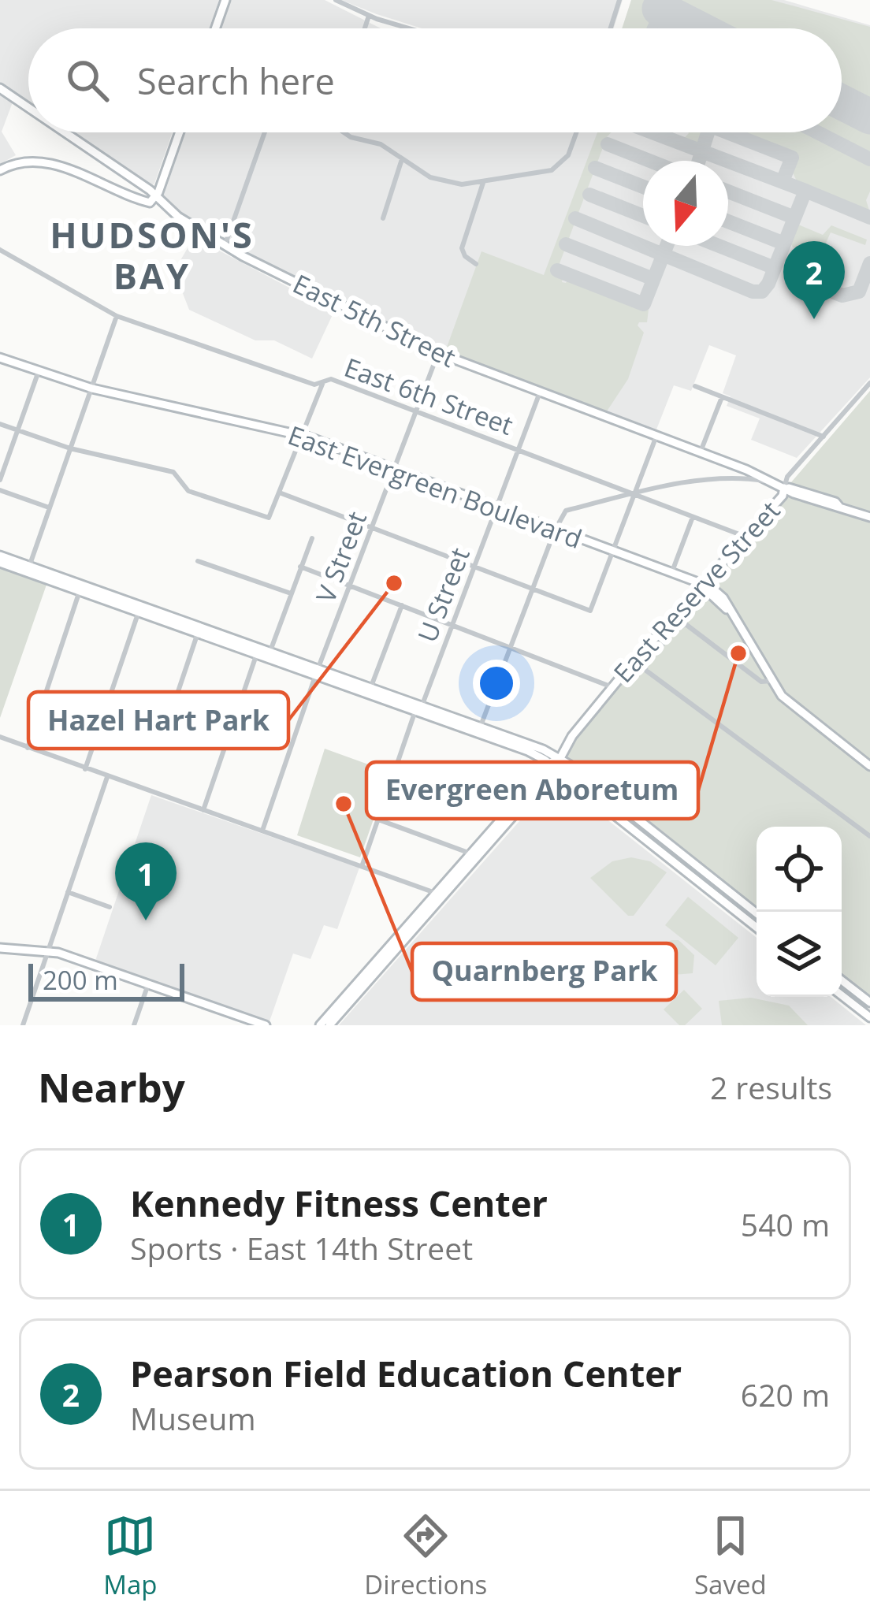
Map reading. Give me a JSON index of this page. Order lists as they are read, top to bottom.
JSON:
{
  "streets": {
    "street": [
      "East 5th Street",
      "East 6th Street",
      "East Evergreen Boulevard",
      "V Street",
      "East Reserve Street",
      "U Street"
    ]
  },
  "crossings": [
    ["East 5th Street", "V Street"],
    ["East 5th Street", "East Reserve Street"],
    ["East 5th Street", "U Street"],
    ["East 6th Street", "V Street"],
    ["East 6th Street", "East Reserve Street"],
    ["East 6th Street", "U Street"],
    ["East Evergreen Boulevard", "V Street"],
    ["East Evergreen Boulevard", "East Reserve Street"],
    ["East Evergreen Boulevard", "U Street"]
  ],
  "districts": ["HUDSON'S BAY"],
  "places": ["Hazel Hart Park", "Evergreen Aboretum", "Quarnberg Park"],
  "scale_bar": "200 m",
  "north": "bottom",
  "page": {
    "search": "Search here",
    "pins": ["2", "1"],
    "scale": "200 m",
    "heading": ["Nearby", "2 results"],
    "list": [
      {
        "mark": "1",
        "name": "Kennedy Fitness Center",
        "note": "Sports · East 14th Street",
        "value": "540 m"
      },
      {
        "mark": "2",
        "name": "Pearson Field Education Center",
        "note": "Museum",
        "value": "620 m"
      }
    ],
    "nav": ["Map", "Directions", "Saved"]
  }
}
